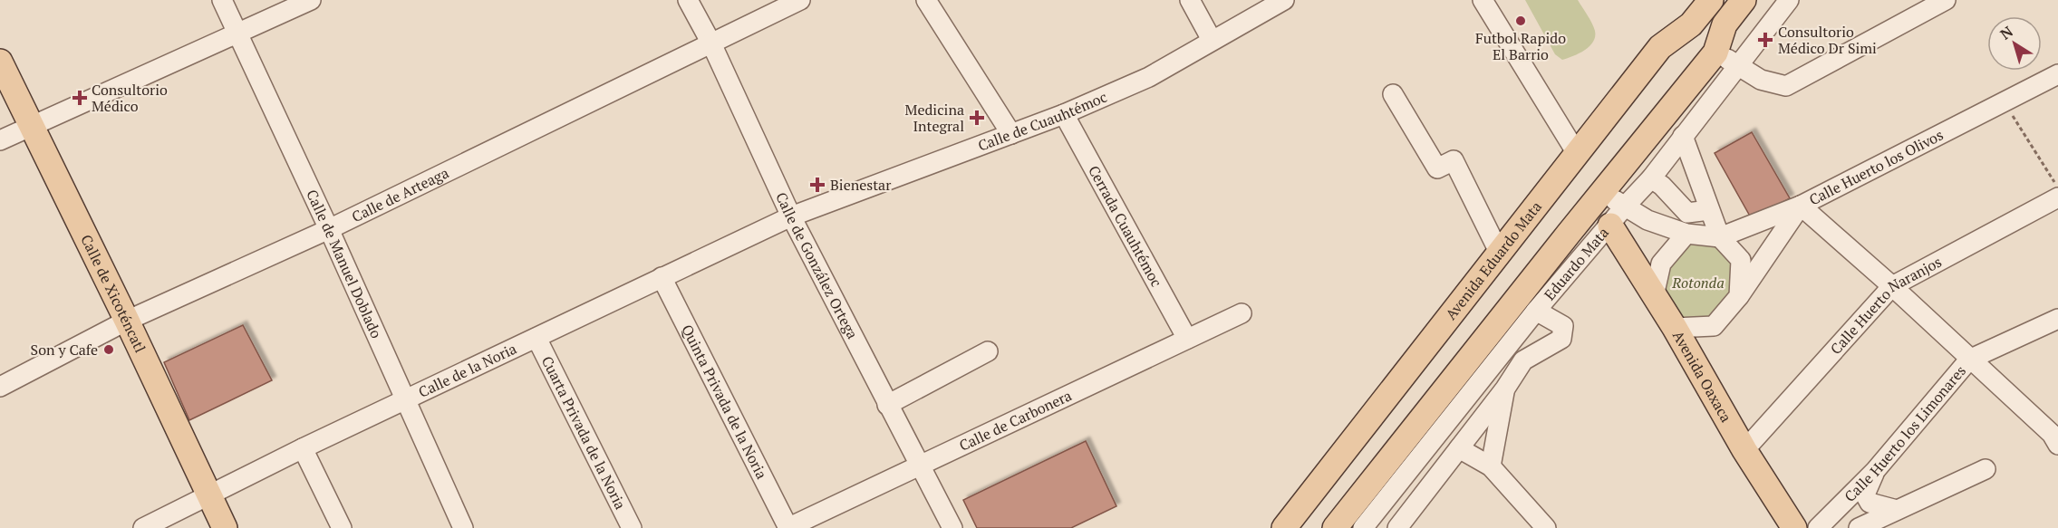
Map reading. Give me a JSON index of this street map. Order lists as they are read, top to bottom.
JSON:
{
  "streets": {
    "main road": ["Avenida Eduardo Mata", "Calle de Xicoténcatl", "Avenida Oaxaca"],
    "street": [
      "Calle de Cuauhtémoc",
      "Calle Huerto los Olivos",
      "Calle de Arteaga",
      "Cerrada Cuauhtémoc",
      "Calle de Manuel Doblado",
      "Eduardo Mata",
      "Calle de González Ortega",
      "Calle Huerto Naranjos",
      "Calle de la Noria",
      "Quinta Privada de la Noria",
      "Calle de Carbonera",
      "Calle Huerto los Limonares",
      "Cuarta Privada de la Noria"
    ]
  },
  "crossings": [
    ["Calle de Cuauhtémoc", "Cerrada Cuauhtémoc"],
    ["Calle de Cuauhtémoc", "Calle de González Ortega"],
    ["Calle de Cuauhtémoc", "Calle de la Noria"],
    ["Calle Huerto los Olivos", "Eduardo Mata"],
    ["Calle Huerto los Olivos", "Avenida Oaxaca"],
    ["Calle de Arteaga", "Calle de Manuel Doblado"],
    ["Calle de Arteaga", "Calle de González Ortega"],
    ["Calle de Arteaga", "Calle de Xicoténcatl"],
    ["Cerrada Cuauhtémoc", "Calle de Carbonera"],
    ["Calle de Manuel Doblado", "Calle de la Noria"],
    ["Eduardo Mata", "Avenida Oaxaca"],
    ["Calle de González Ortega", "Calle de la Noria"],
    ["Calle de González Ortega", "Calle de Carbonera"],
    ["Calle de Xicoténcatl", "Calle de la Noria"],
    ["Calle Huerto Naranjos", "Avenida Oaxaca"],
    ["Calle de la Noria", "Quinta Privada de la Noria"],
    ["Calle de la Noria", "Cuarta Privada de la Noria"],
    ["Quinta Privada de la Noria", "Calle de Carbonera"]
  ],
  "parks": ["Rotonda"],
  "places": {
    "other": ["Futbol Rapido El Barrio", "Son y Cafe"],
    "health": [
      "Consultorio Médico Dr Simi",
      "Consultorio Médico",
      "Medicina Integral",
      "Bienestar"
    ]
  },
  "north": "top left"
}
